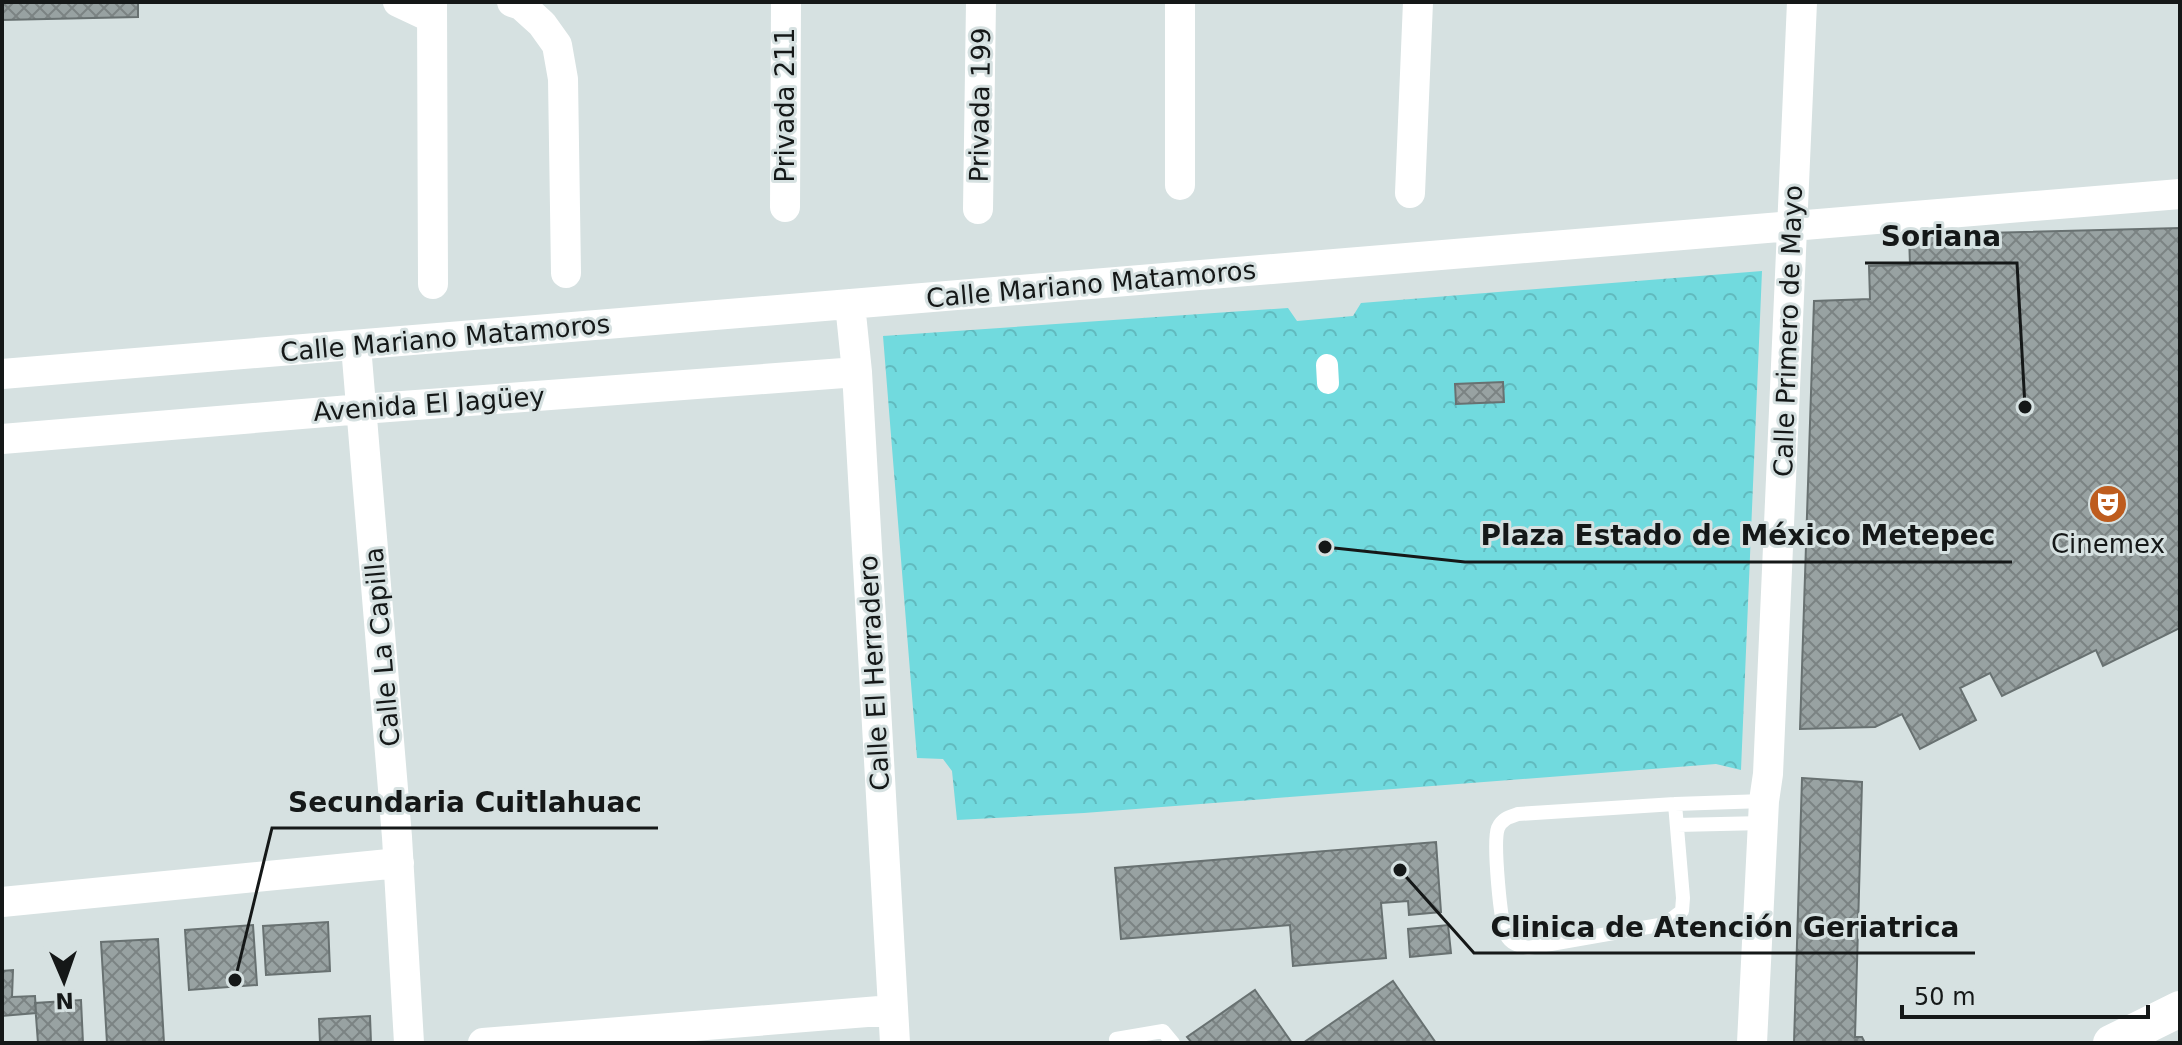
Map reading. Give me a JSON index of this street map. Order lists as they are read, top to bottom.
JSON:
{
  "streets": {
    "street": [
      "Privada 211",
      "Privada 199",
      "Calle Mariano Matamoros",
      "Calle Primero de Mayo",
      "Avenida El Jagüey",
      "Calle La Capilla",
      "Calle El Herradero"
    ]
  },
  "crossings": [
    ["Calle Mariano Matamoros", "Calle Primero de Mayo"],
    ["Calle Mariano Matamoros", "Calle La Capilla"],
    ["Calle Mariano Matamoros", "Calle El Herradero"],
    ["Avenida El Jagüey", "Calle La Capilla"],
    ["Avenida El Jagüey", "Calle El Herradero"]
  ],
  "places": {
    "other": [
      "Soriana",
      "Plaza Estado de México Metepec",
      "Clinica de Atención Geriatrica",
      "Secundaria Cuitlahuac"
    ],
    "theatre": ["Cinemex"]
  },
  "scale_bar": "50 m",
  "north": "bottom"
}
